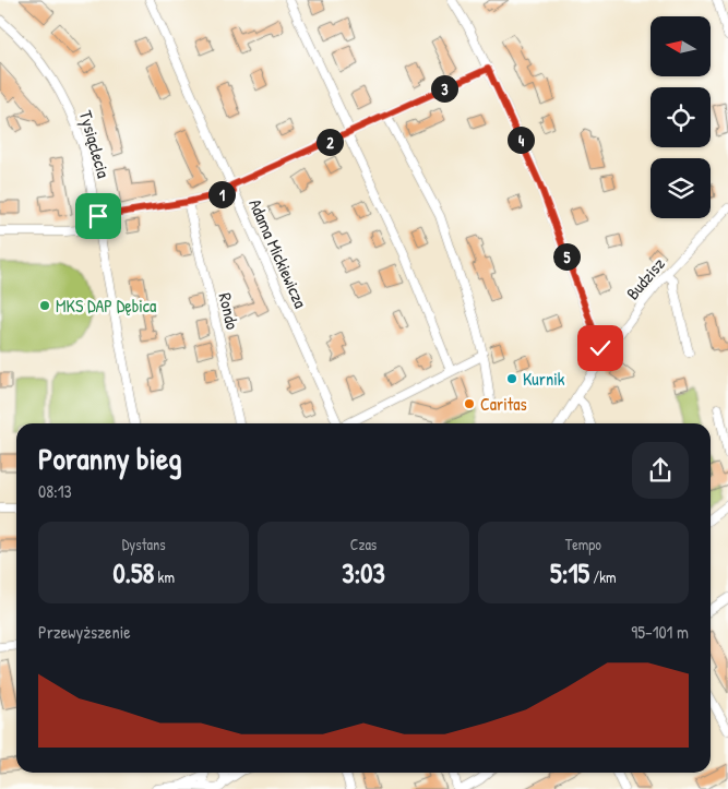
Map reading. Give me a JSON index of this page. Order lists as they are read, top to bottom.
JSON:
{
  "streets": {
    "street": [
      "Tysiąclecia",
      "Adama Mickiewicza",
      "Budzisz",
      "Rondo"
    ]
  },
  "places": ["MKS DAP Dębica", "Kurnik", "Caritas"],
  "north": "left",
  "page": {
    "pins": [
      "3",
      "4",
      "2",
      "1",
      "5"
    ],
    "heading": ["Poranny bieg", "08:13"],
    "stats": [
      ["Dystans", "0.58 km"],
      ["Czas", "3:03"],
      ["Tempo", "5:15 /km"]
    ],
    "chart": ["Przewyższenie", "95–101 m"]
  }
}
